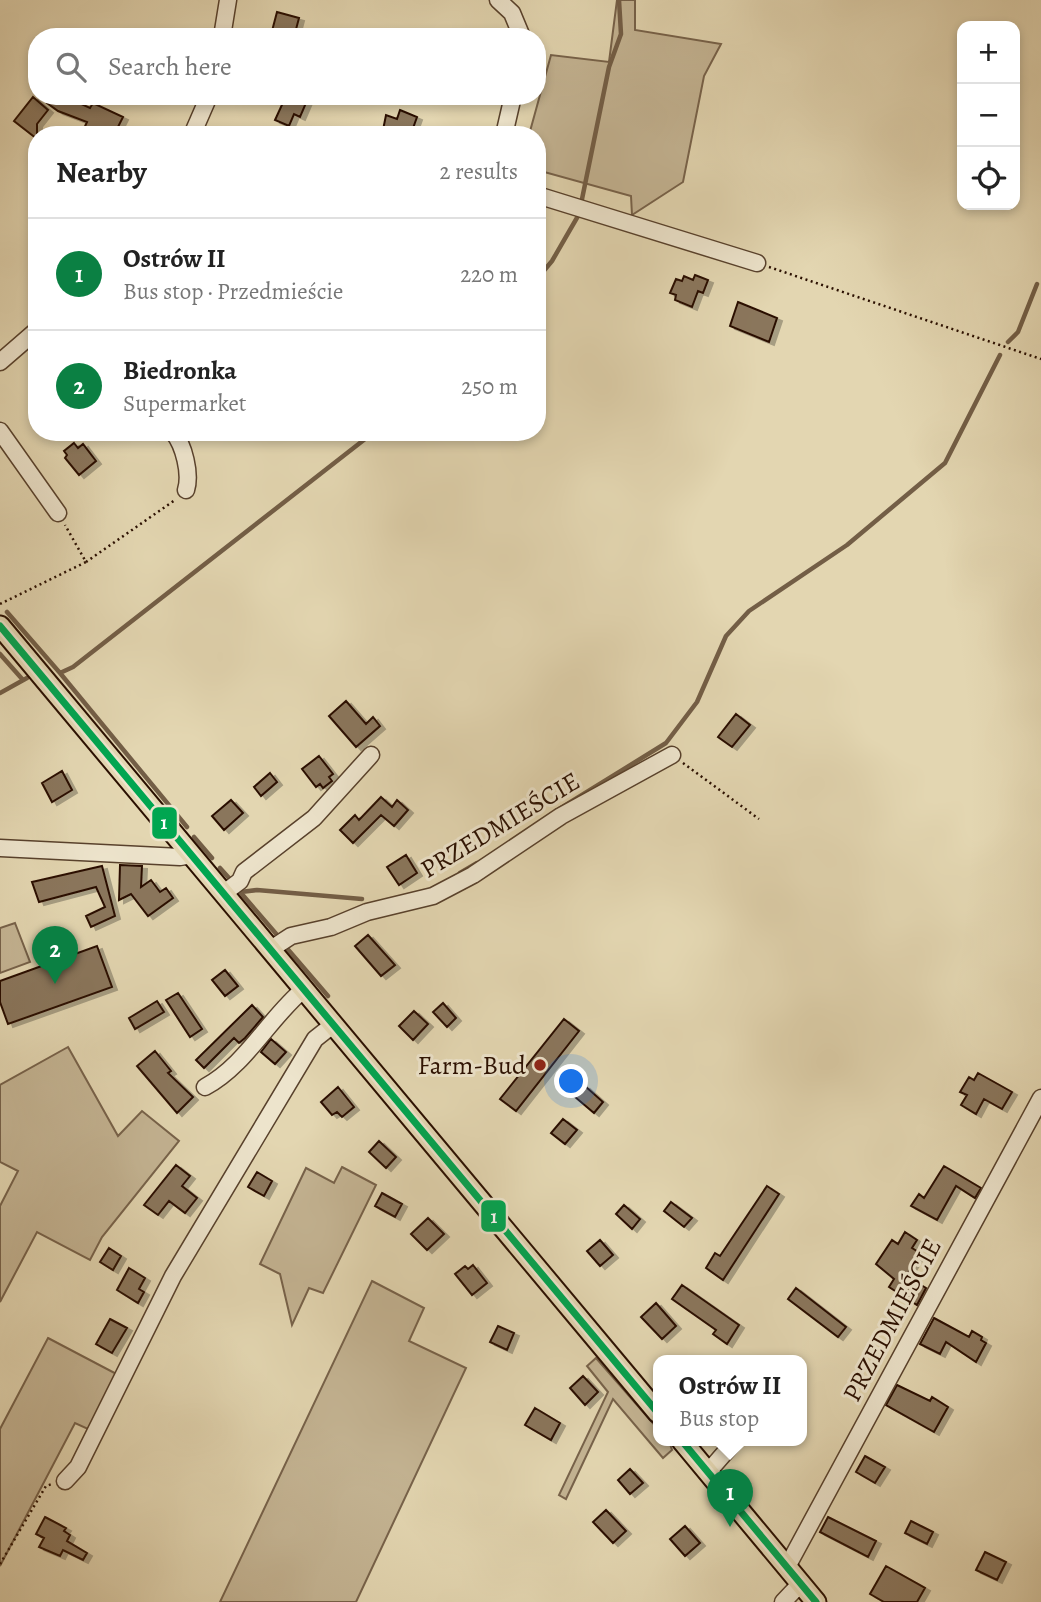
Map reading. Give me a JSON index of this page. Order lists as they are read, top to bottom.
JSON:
{
  "streets": {
    "street": ["PRZEDMIEŚCIE"]
  },
  "places": ["Farm-Bud"],
  "lines": ["transit line 1"],
  "page": {
    "map_buttons": ["+", "−"],
    "search": "Search here",
    "heading": ["Nearby", "2 results"],
    "list": [
      {
        "mark": "1",
        "name": "Ostrów II",
        "note": "Bus stop · Przedmieście",
        "value": "220 m"
      },
      {
        "mark": "2",
        "name": "Biedronka",
        "note": "Supermarket",
        "value": "250 m"
      }
    ],
    "pins": ["2", "1"],
    "popup": ["Ostrów II", "Bus stop"]
  }
}
